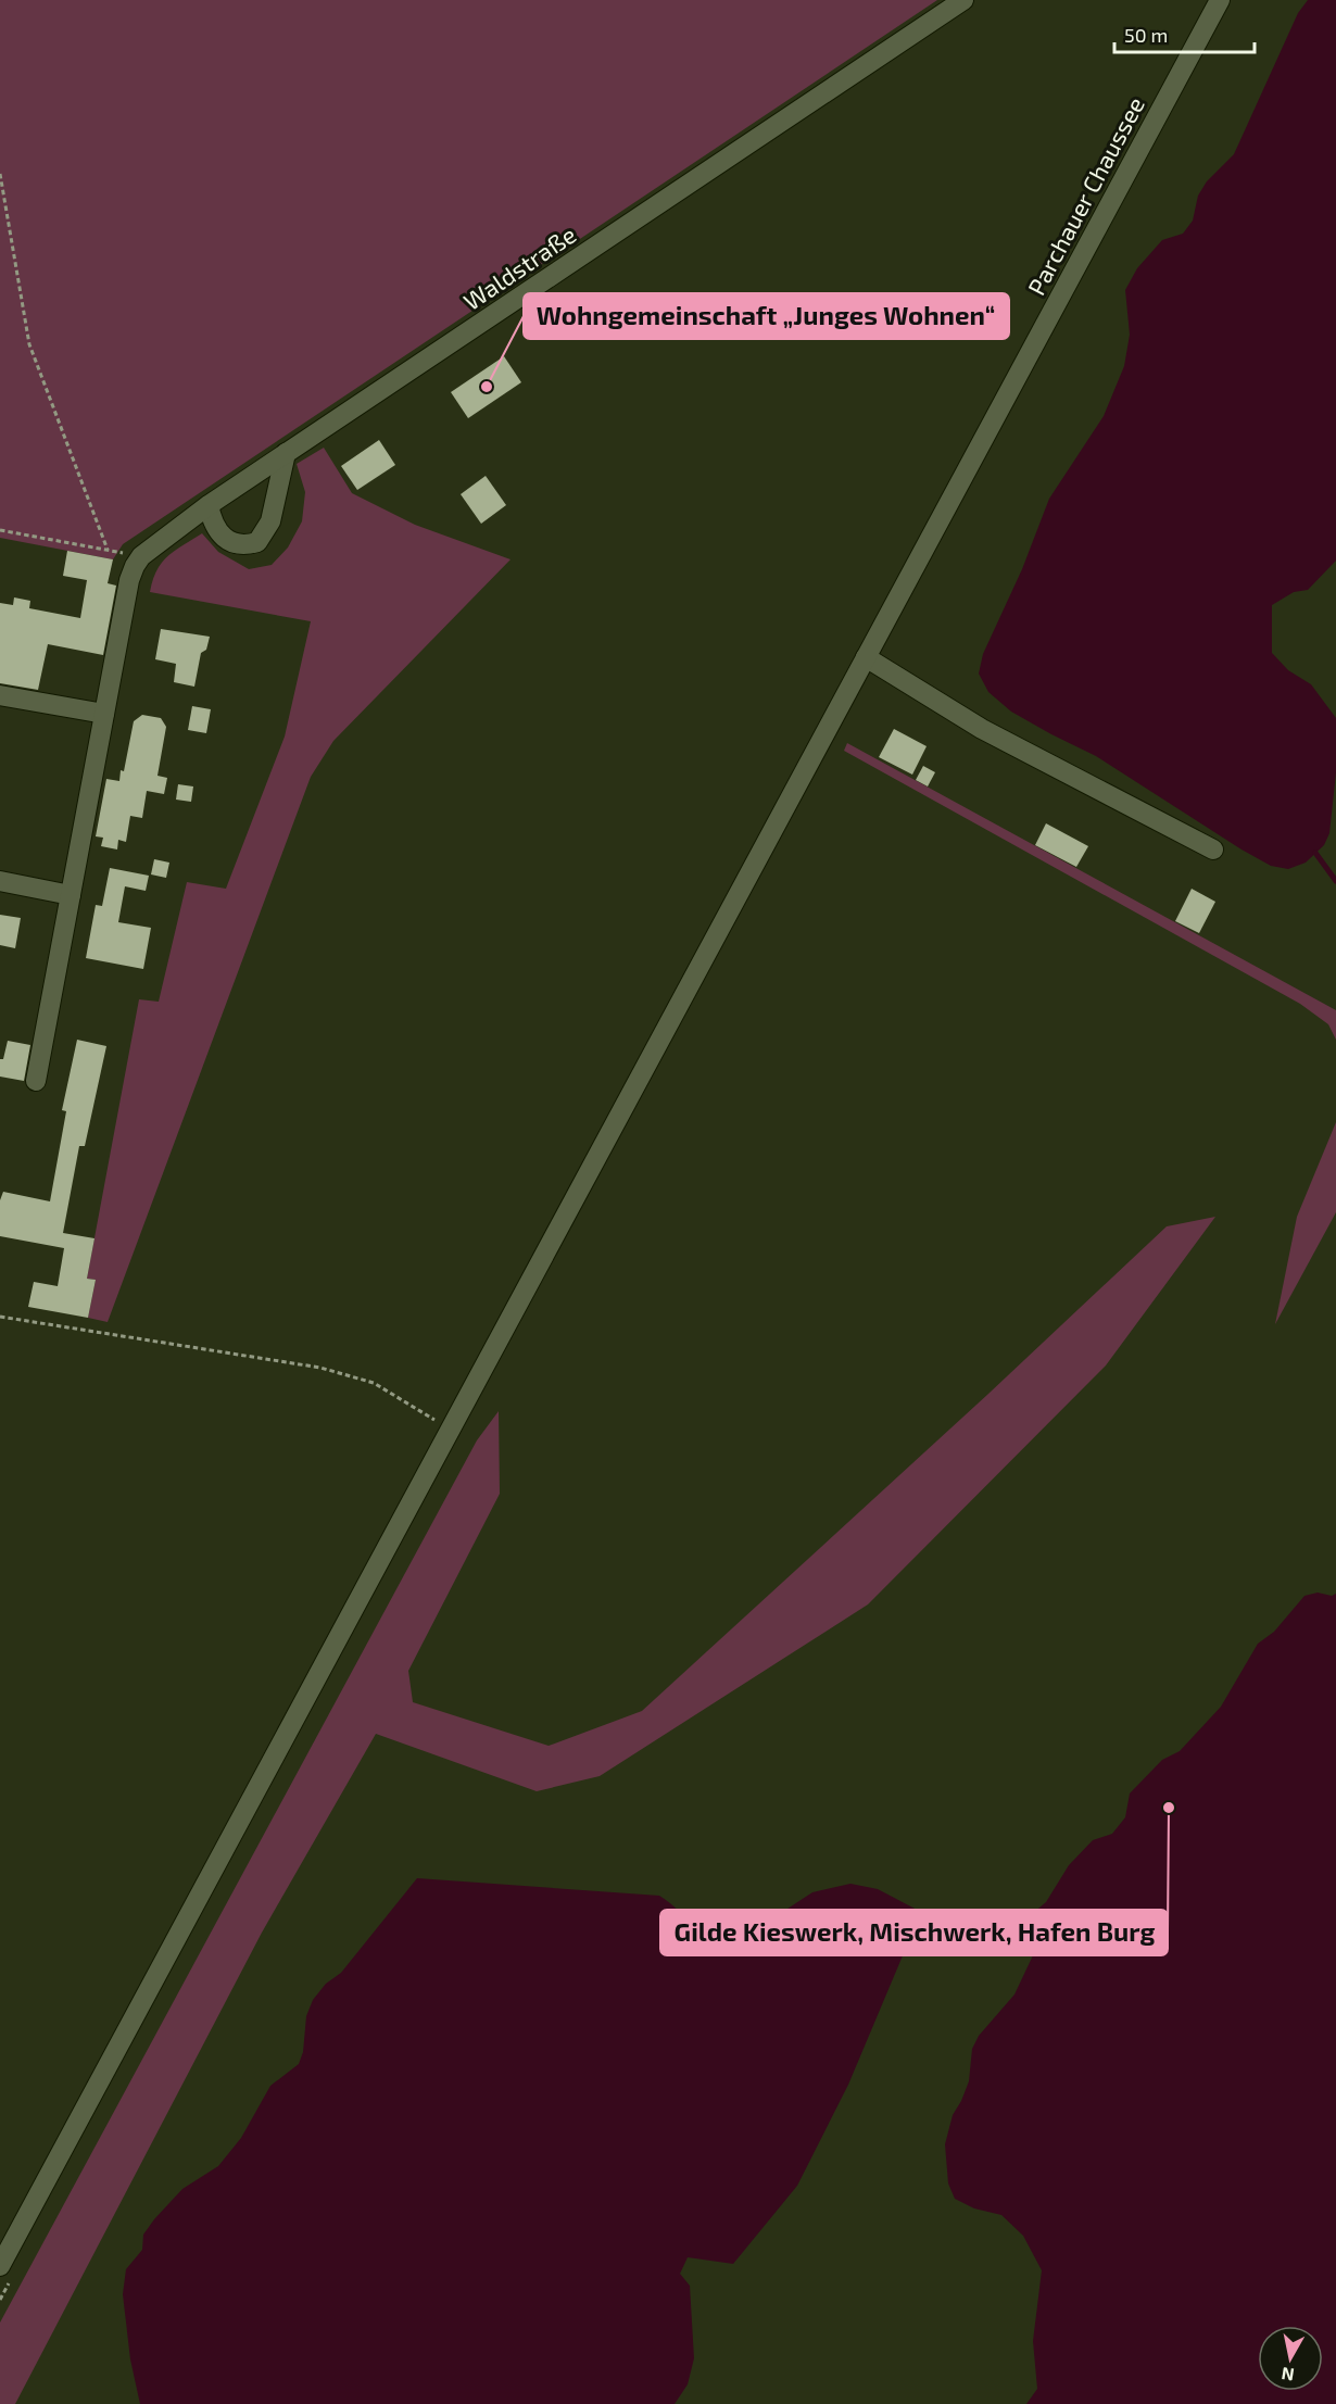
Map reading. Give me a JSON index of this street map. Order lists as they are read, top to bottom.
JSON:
{
  "streets": {
    "street": ["Parchauer Chaussee", "Waldstraße"]
  },
  "places": ["Wohngemeinschaft „Junges Wohnen“", "Gilde Kieswerk, Mischwerk, Hafen Burg"],
  "scale_bar": "50 m",
  "north": "bottom"
}
